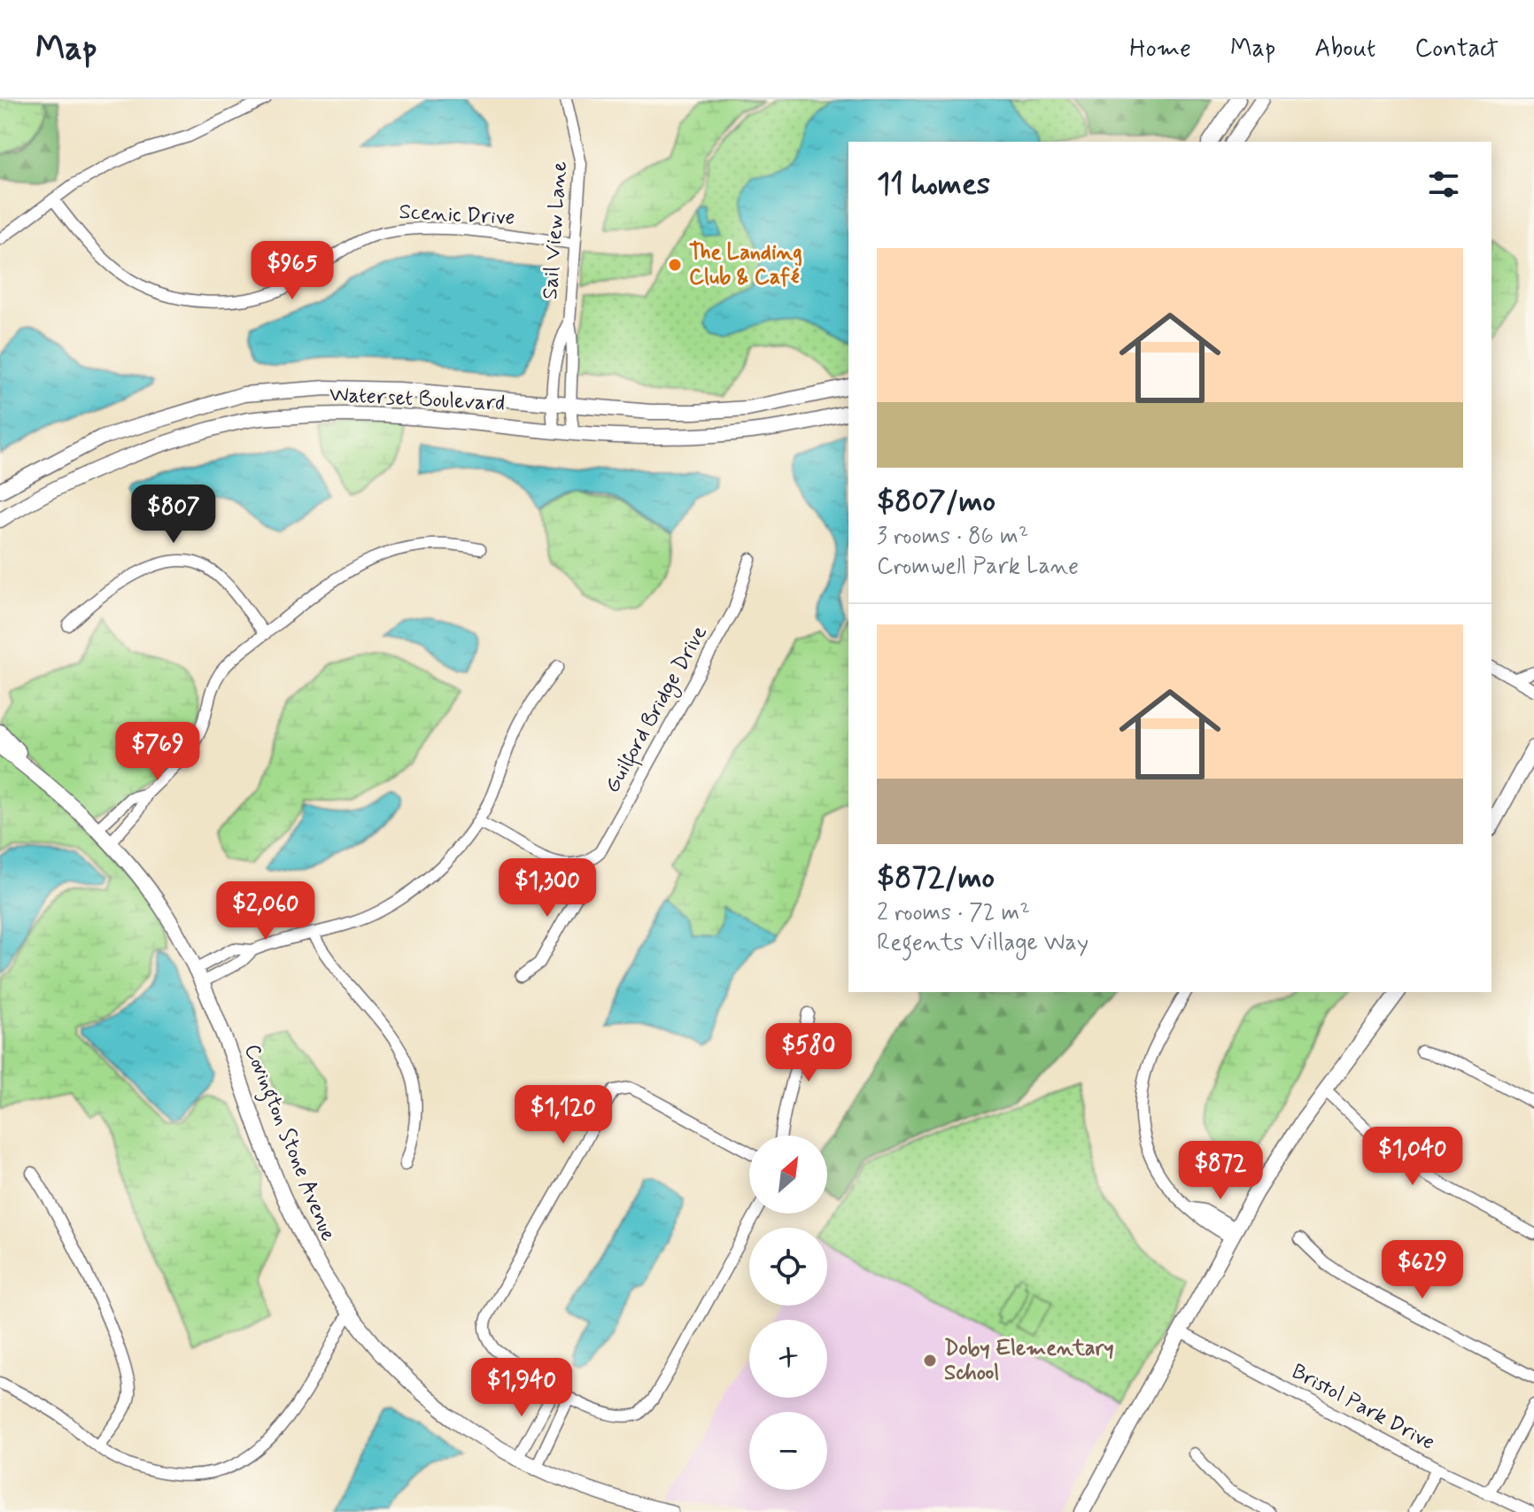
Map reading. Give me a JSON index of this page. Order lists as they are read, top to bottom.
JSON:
{
  "streets": {
    "street": [
      "Scenic Drive",
      "Sail View Lane",
      "Waterset Boulevard",
      "Guilford Bridge Drive",
      "Covington Stone Avenue",
      "Bristol Park Drive"
    ]
  },
  "crossings": [
    ["Scenic Drive", "Sail View Lane"],
    ["Sail View Lane", "Waterset Boulevard"]
  ],
  "places": ["The Landing Club & Café", "Doby Elementary School"],
  "north": "top right",
  "page": {
    "header": "Map",
    "nav": [
      "Home",
      "Map",
      "About",
      "Contact"
    ],
    "heading": "11 homes",
    "list": [
      {
        "name": "$807/mo",
        "note": "3 rooms · 86 m² · Cromwell Park Lane"
      },
      {
        "name": "$872/mo",
        "note": "2 rooms · 72 m² · Regents Village Way"
      }
    ],
    "price": [
      "$965",
      "$807",
      "$769",
      "$1,300",
      "$2,060",
      "$580",
      "$1,120",
      "$1,040",
      "$872",
      "$629",
      "$1,940"
    ],
    "map_buttons": ["+", "−"]
  }
}
